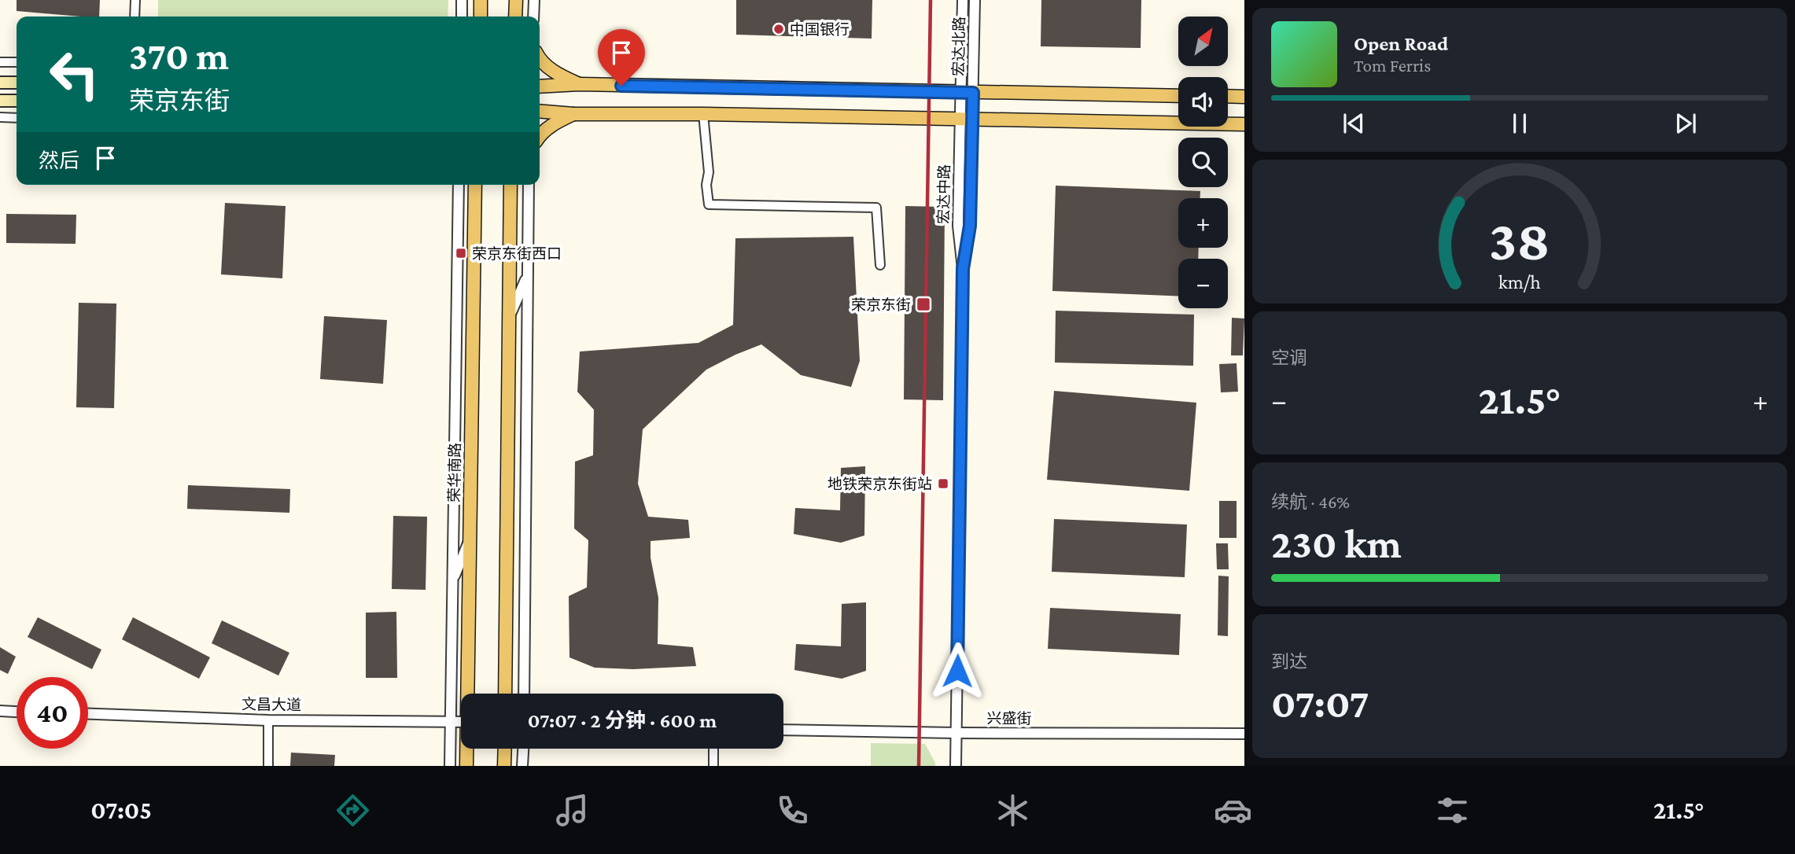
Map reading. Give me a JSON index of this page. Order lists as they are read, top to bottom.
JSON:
{
  "streets": {
    "main road": ["荣华南路"],
    "street": [
      "宏达北路",
      "宏达中路",
      "文昌大道",
      "兴盛街"
    ]
  },
  "crossings": [
    ["宏达北路", "宏达中路"],
    ["宏达中路", "兴盛街"]
  ],
  "places": {
    "other": ["中国银行"],
    "transit": ["荣京东街西口", "荣京东街", "地铁荣京东街站"]
  },
  "north": "top right",
  "page": {
    "map_buttons": ["+", "−"],
    "turn": ["370 m", "荣京东街"],
    "song": ["Open Road", "Tom Ferris"],
    "then": "然后",
    "tile": [
      "空调",
      ["续航 · 46%", "230 km"],
      ["到达", "07:07"]
    ],
    "heat": ["−", "21.5°", "+"],
    "limit": "40",
    "trip": "07:07 · 2 分钟 · 600 m",
    "tabs": ["07:05", "21.5°"],
    "gauge": ["38", "km/h"]
  }
}
